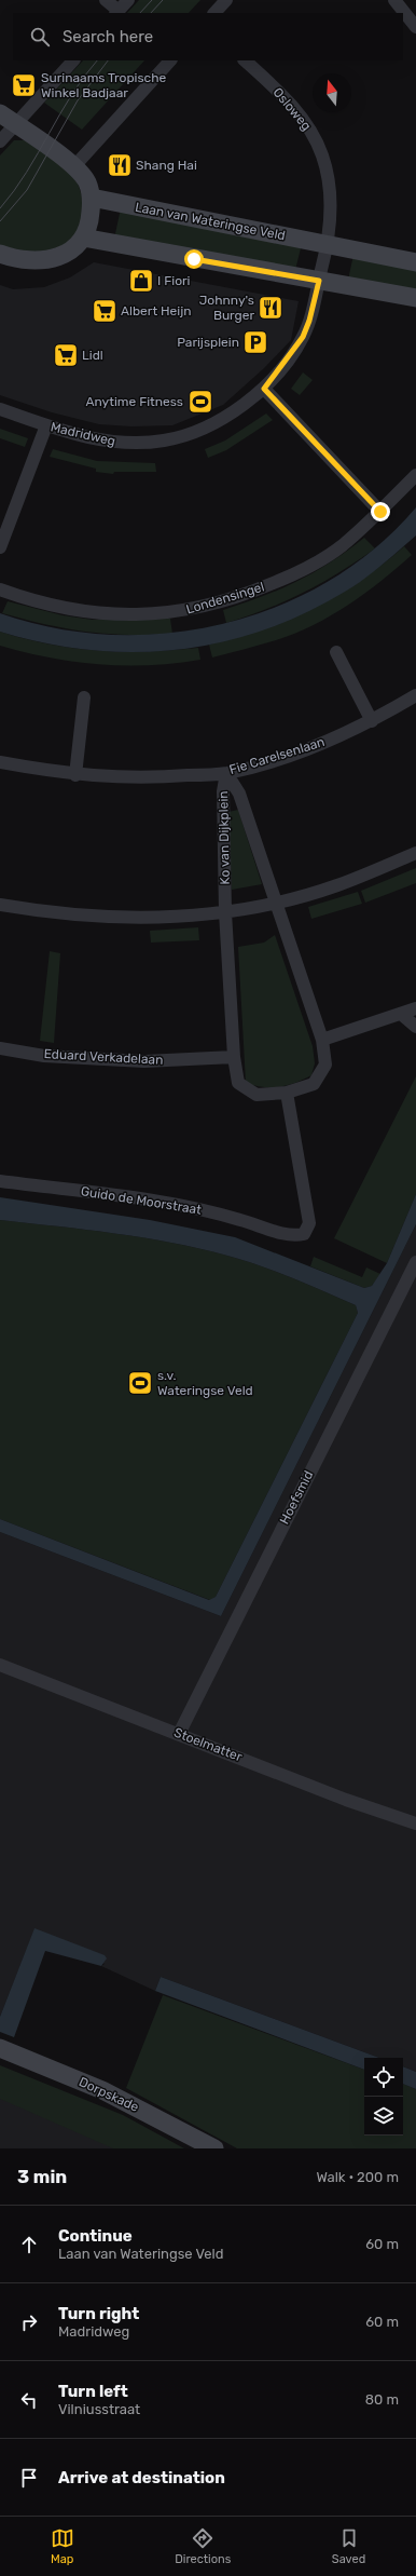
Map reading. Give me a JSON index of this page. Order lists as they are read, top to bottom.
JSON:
{
  "streets": {
    "street": [
      "Osloweg",
      "Laan van Wateringse Veld",
      "Madridweg",
      "Londensingel",
      "Fie Carelsenlaan",
      "Ko van Dijkplein",
      "Eduard Verkadelaan",
      "Guido de Moorstraat",
      "Hoefsmid",
      "Stoelmatter",
      "Dorpskade"
    ]
  },
  "crossings": [
    ["Osloweg", "Laan van Wateringse Veld"],
    ["Fie Carelsenlaan", "Ko van Dijkplein"],
    ["Ko van Dijkplein", "Eduard Verkadelaan"],
    ["Ko van Dijkplein", "Guido de Moorstraat"],
    ["Hoefsmid", "Stoelmatter"]
  ],
  "places": {
    "supermarket": ["Surinaams Tropische Winkel Badjaar", "Albert Heijn", "Lidl"],
    "restaurant": ["Shang Hai", "Johnny's Burger"],
    "shop": ["I Fiori"],
    "parking": ["Parijsplein"],
    "sports": ["Anytime Fitness", "s.v. Wateringse Veld"]
  },
  "north": "top",
  "page": {
    "search": "Search here",
    "heading": ["3 min", "Walk · 200 m"],
    "list": [
      ["Continue", "Laan van Wateringse Veld", "60 m"],
      ["Turn right", "Madridweg", "60 m"],
      ["Turn left", "Vilniusstraat", "80 m"],
      "Arrive at destination"
    ],
    "nav": ["Map", "Directions", "Saved"]
  }
}
